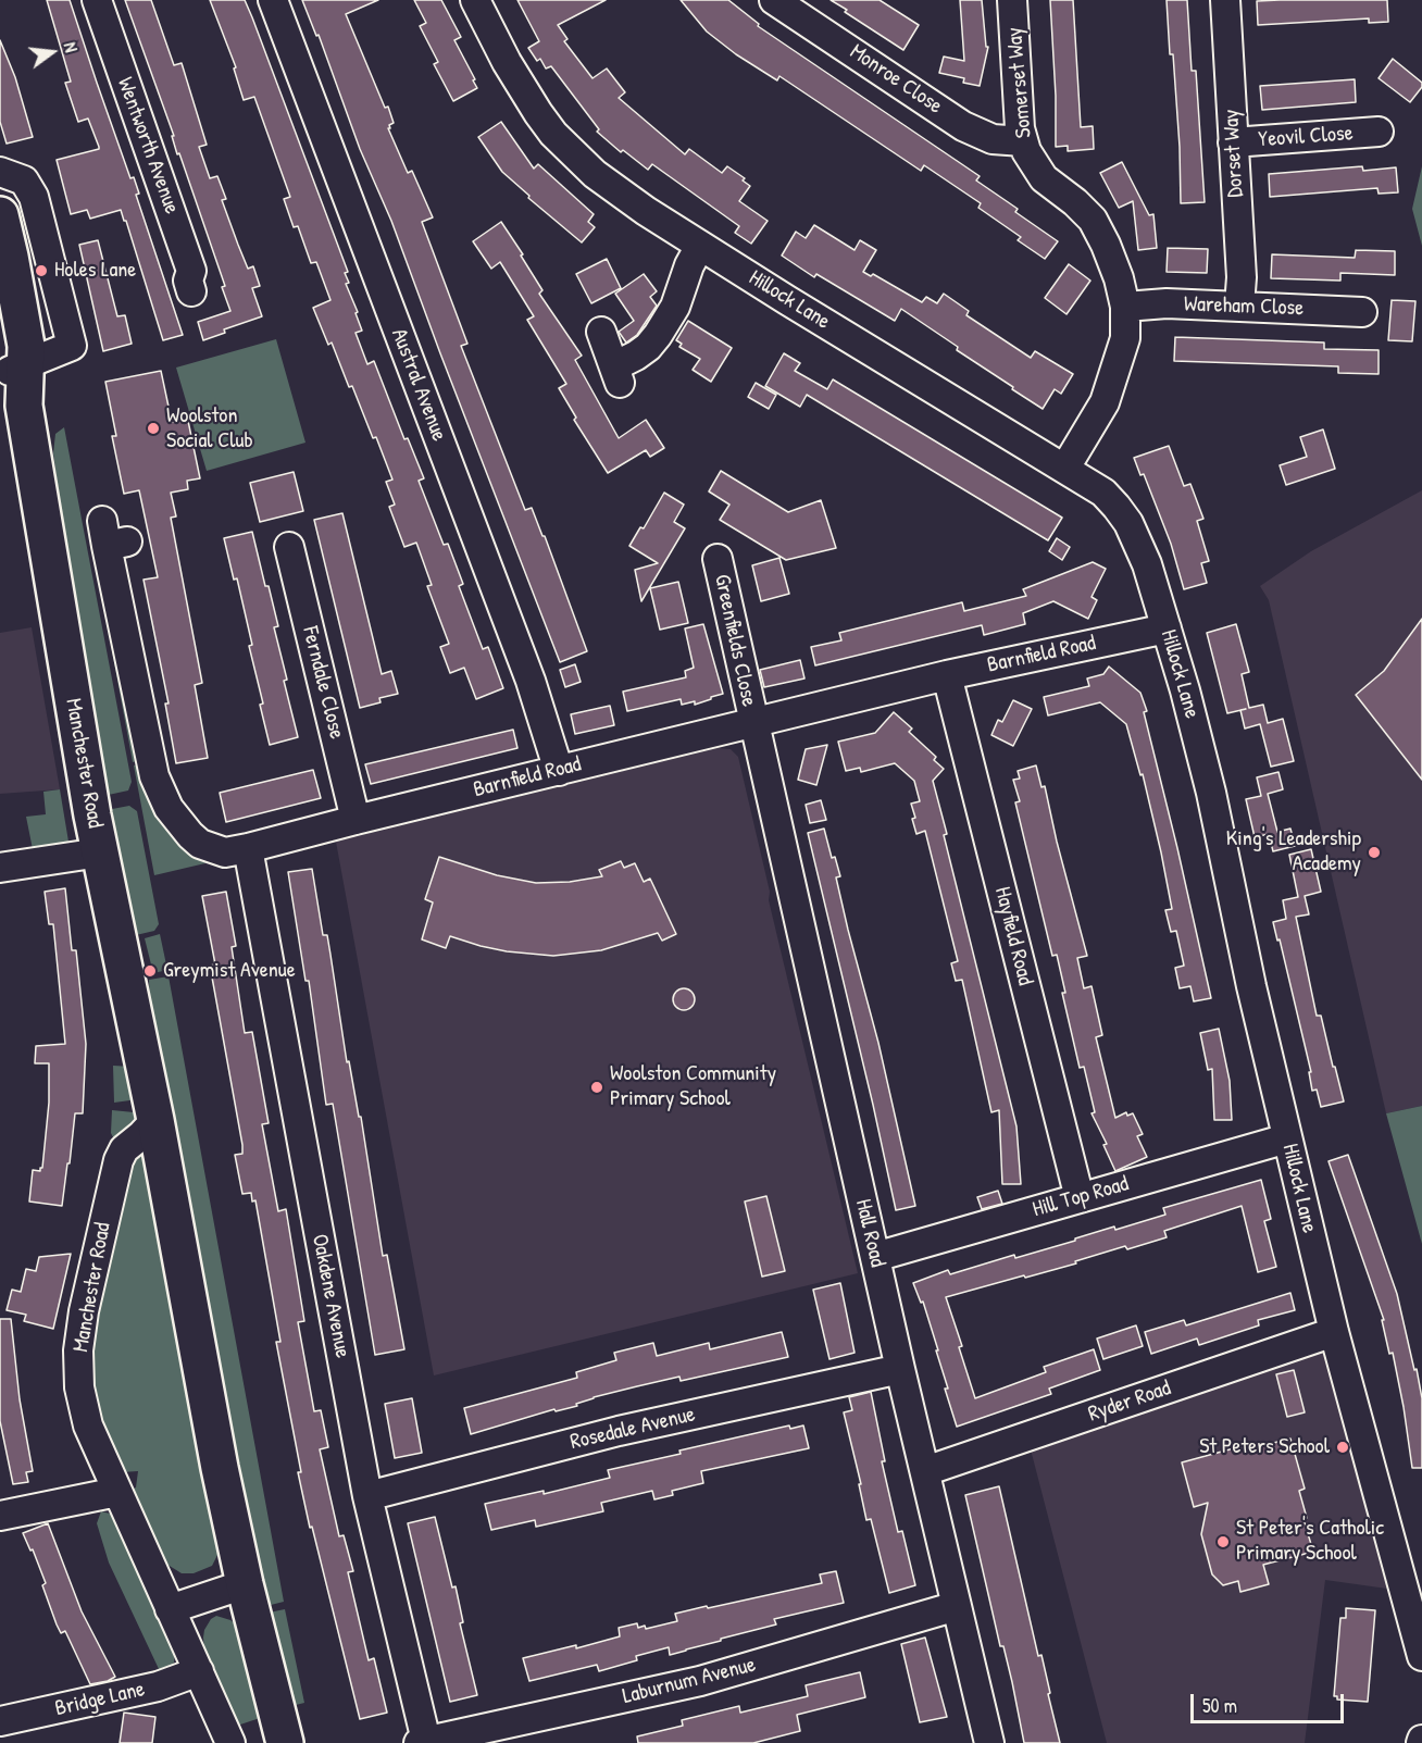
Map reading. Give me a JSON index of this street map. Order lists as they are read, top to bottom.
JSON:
{
  "streets": {
    "main road": ["Manchester Road"],
    "street": [
      "Monroe Close",
      "Somerset Way",
      "Yeovil Close",
      "Wentworth Avenue",
      "Dorset Way",
      "Hillock Lane",
      "Wareham Close",
      "Austral Avenue",
      "Greenfields Close",
      "Barnfield Road",
      "Ferndale Close",
      "Hayfield Road",
      "Hill Top Road",
      "Hall Road",
      "Oakdene Avenue",
      "Ryder Road",
      "Rosedale Avenue",
      "Laburnum Avenue",
      "Bridge Lane"
    ]
  },
  "crossings": [
    ["Monroe Close", "Somerset Way"],
    ["Somerset Way", "Hillock Lane"],
    ["Somerset Way", "Wareham Close"],
    ["Yeovil Close", "Dorset Way"],
    ["Dorset Way", "Wareham Close"],
    ["Hillock Lane", "Barnfield Road"],
    ["Hillock Lane", "Hill Top Road"],
    ["Hillock Lane", "Ryder Road"],
    ["Austral Avenue", "Barnfield Road"],
    ["Greenfields Close", "Barnfield Road"],
    ["Greenfields Close", "Hall Road"],
    ["Barnfield Road", "Ferndale Close"],
    ["Barnfield Road", "Hayfield Road"],
    ["Barnfield Road", "Hall Road"],
    ["Barnfield Road", "Oakdene Avenue"],
    ["Manchester Road", "Bridge Lane"],
    ["Hayfield Road", "Hill Top Road"],
    ["Hill Top Road", "Hall Road"],
    ["Hall Road", "Ryder Road"],
    ["Hall Road", "Rosedale Avenue"],
    ["Hall Road", "Laburnum Avenue"],
    ["Oakdene Avenue", "Rosedale Avenue"],
    ["Oakdene Avenue", "Laburnum Avenue"]
  ],
  "places": [
    "Holes Lane",
    "Woolston Social Club",
    "King's Leadership Academy",
    "Greymist Avenue",
    "Woolston Community Primary School",
    "St Peters School",
    "St Peter's Catholic Primary School"
  ],
  "scale_bar": "50 m",
  "north": "right"
}
